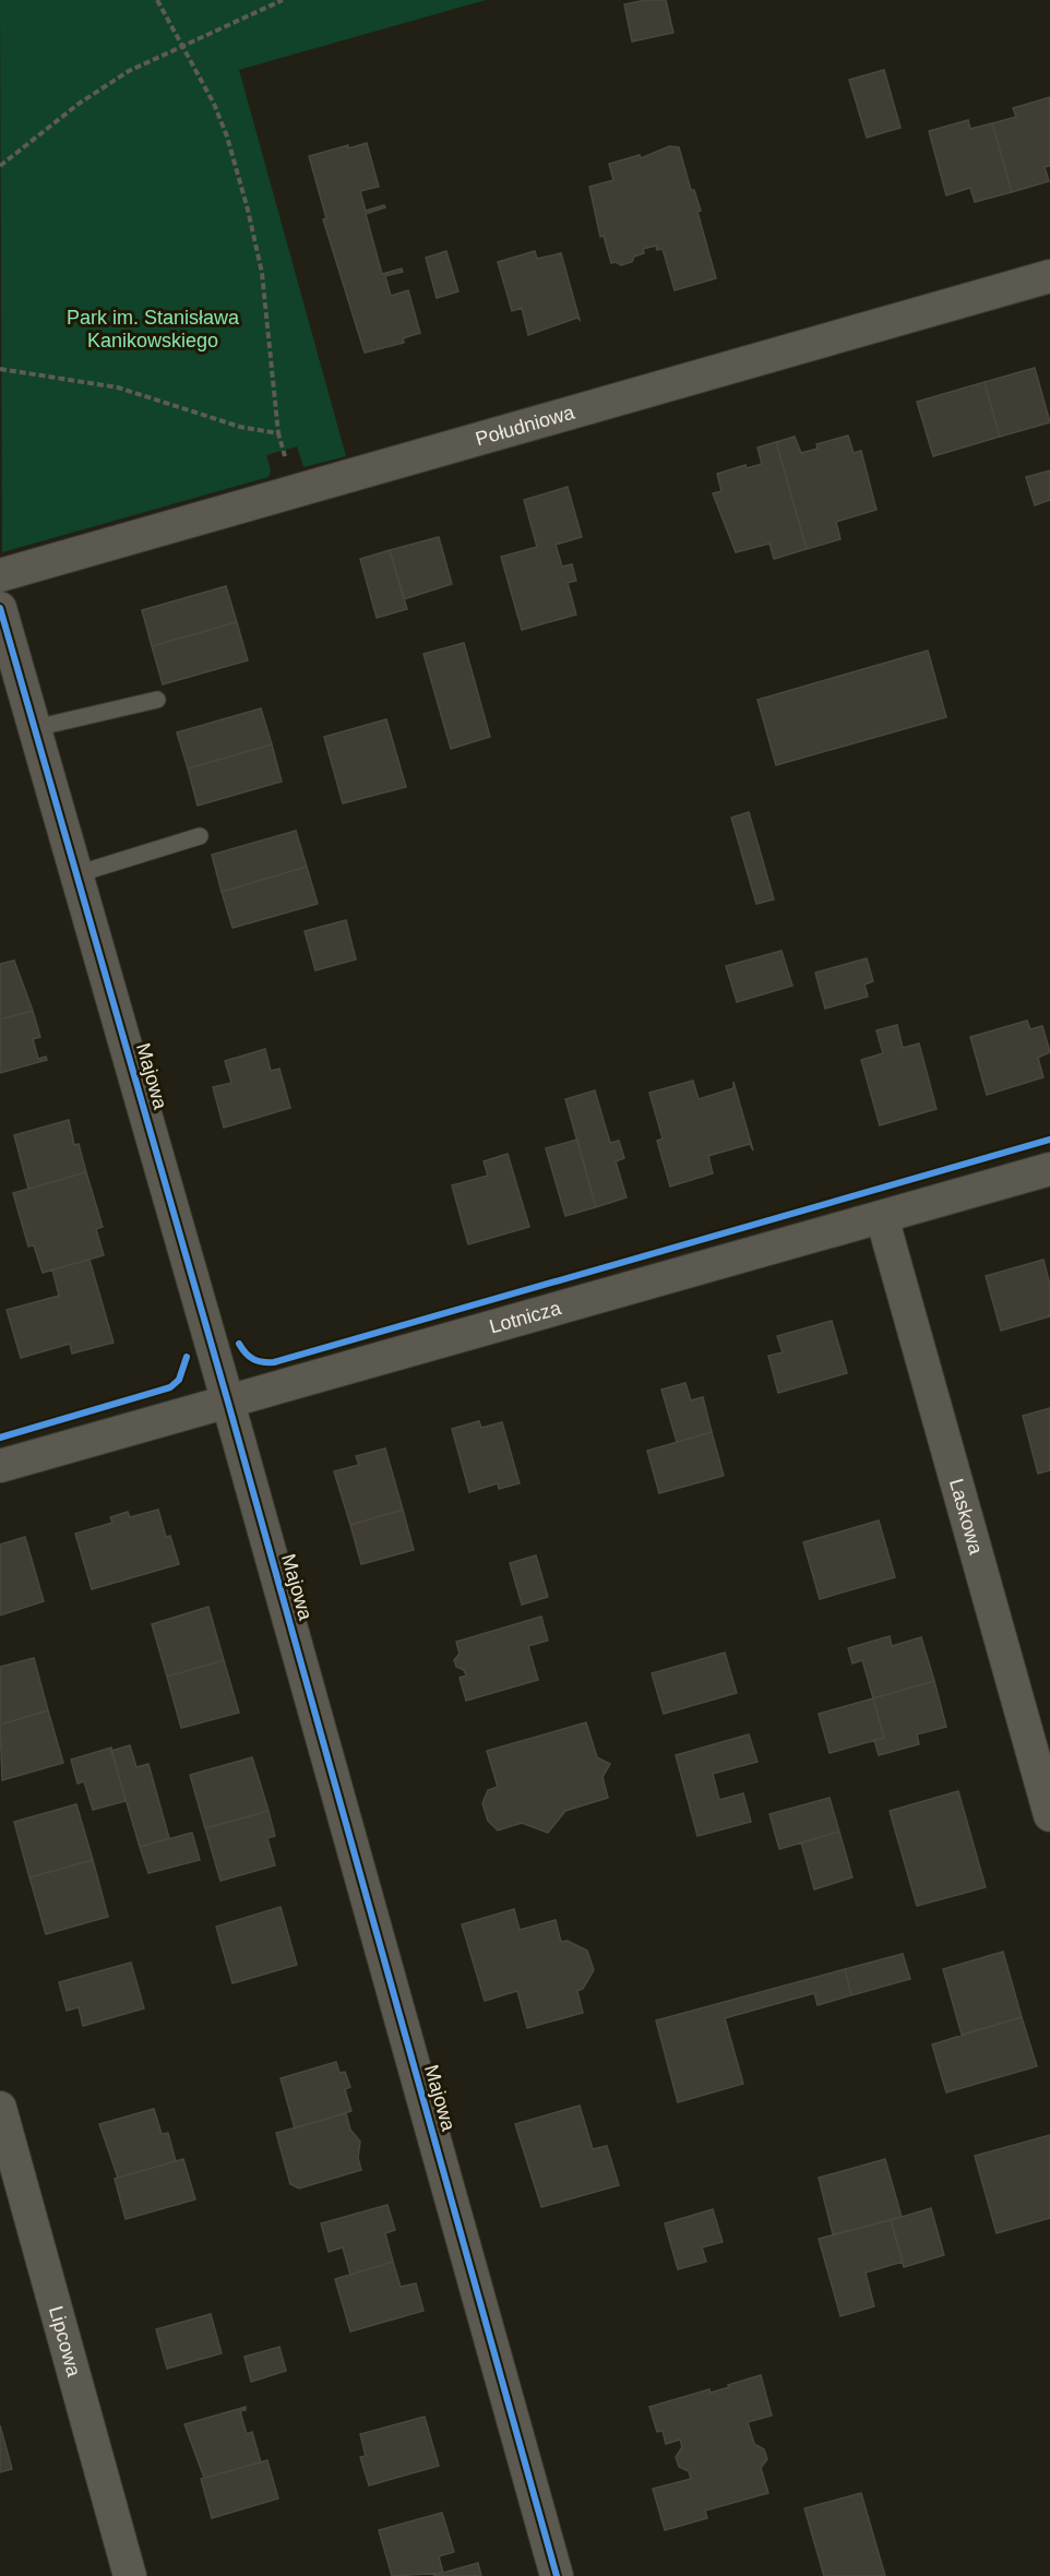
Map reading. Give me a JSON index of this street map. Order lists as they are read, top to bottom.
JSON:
{
  "streets": {
    "street": [
      "Południowa",
      "Majowa",
      "Lotnicza",
      "Laskowa",
      "Lipcowa"
    ]
  },
  "crossings": [
    ["Majowa", "Lotnicza"],
    ["Lotnicza", "Laskowa"]
  ],
  "parks": ["Park im. Stanisława Kanikowskiego"]
}
